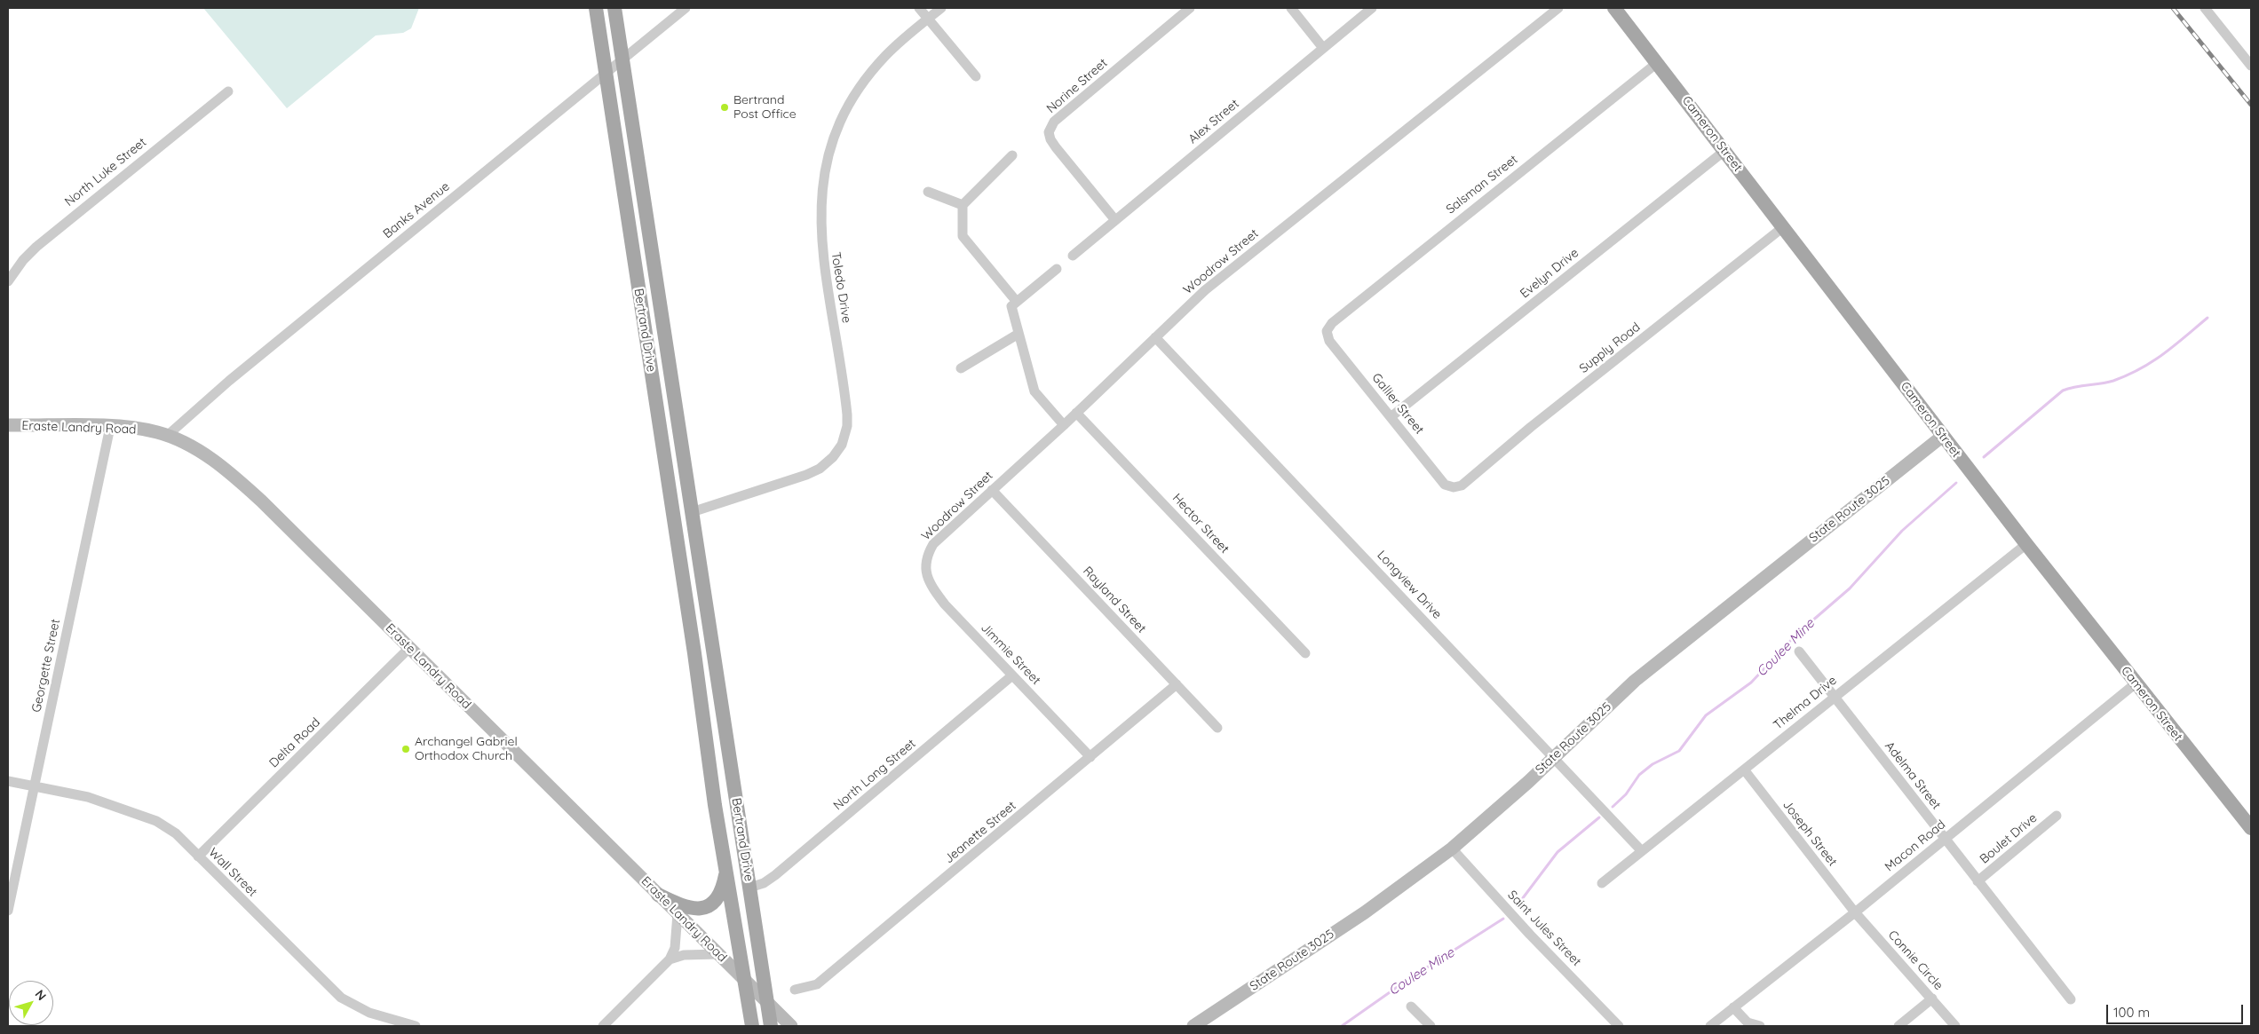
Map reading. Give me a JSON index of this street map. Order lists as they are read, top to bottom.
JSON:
{
  "streets": {
    "main road": ["Cameron Street", "Bertrand Drive"],
    "street": [
      "Norine Street",
      "Alex Street",
      "North Luke Street",
      "Salsman Street",
      "Banks Avenue",
      "Woodrow Street",
      "Evelyn Drive",
      "Toledo Drive",
      "Supply Road",
      "Gallier Street",
      "Eraste Landry Road",
      "State Route 3025",
      "Hector Street",
      "Longview Drive",
      "Rayland Street",
      "Jimmie Street",
      "Georgette Street",
      "Thelma Drive",
      "Delta Road",
      "North Long Street",
      "Adelma Street",
      "Jeanette Street",
      "Joseph Street",
      "Boulet Drive",
      "Macon Road",
      "Wall Street",
      "Saint Jules Street",
      "Connie Circle"
    ]
  },
  "crossings": [
    ["Norine Street", "Alex Street"],
    ["Cameron Street", "Salsman Street"],
    ["Cameron Street", "Evelyn Drive"],
    ["Cameron Street", "Supply Road"],
    ["Cameron Street", "State Route 3025"],
    ["Cameron Street", "Thelma Drive"],
    ["Cameron Street", "Macon Road"],
    ["Salsman Street", "Gallier Street"],
    ["Banks Avenue", "Bertrand Drive"],
    ["Banks Avenue", "Eraste Landry Road"],
    ["Woodrow Street", "Hector Street"],
    ["Woodrow Street", "Longview Drive"],
    ["Woodrow Street", "Rayland Street"],
    ["Woodrow Street", "Jimmie Street"],
    ["Evelyn Drive", "Gallier Street"],
    ["Toledo Drive", "Bertrand Drive"],
    ["Bertrand Drive", "Eraste Landry Road"],
    ["Bertrand Drive", "North Long Street"],
    ["Supply Road", "Gallier Street"],
    ["Eraste Landry Road", "Georgette Street"],
    ["Eraste Landry Road", "Delta Road"],
    ["State Route 3025", "Longview Drive"],
    ["State Route 3025", "Saint Jules Street"],
    ["Longview Drive", "Thelma Drive"],
    ["Rayland Street", "Jeanette Street"],
    ["Jimmie Street", "North Long Street"],
    ["Jimmie Street", "Jeanette Street"],
    ["Georgette Street", "Wall Street"],
    ["Thelma Drive", "Adelma Street"],
    ["Thelma Drive", "Joseph Street"],
    ["Delta Road", "Wall Street"],
    ["Adelma Street", "Boulet Drive"],
    ["Adelma Street", "Macon Road"],
    ["Joseph Street", "Macon Road"],
    ["Joseph Street", "Connie Circle"],
    ["Macon Road", "Connie Circle"]
  ],
  "water": ["Coulee Mine"],
  "places": ["Bertrand Post Office", "Archangel Gabriel Orthodox Church"],
  "scale_bar": "100 m",
  "north": "top right"
}
